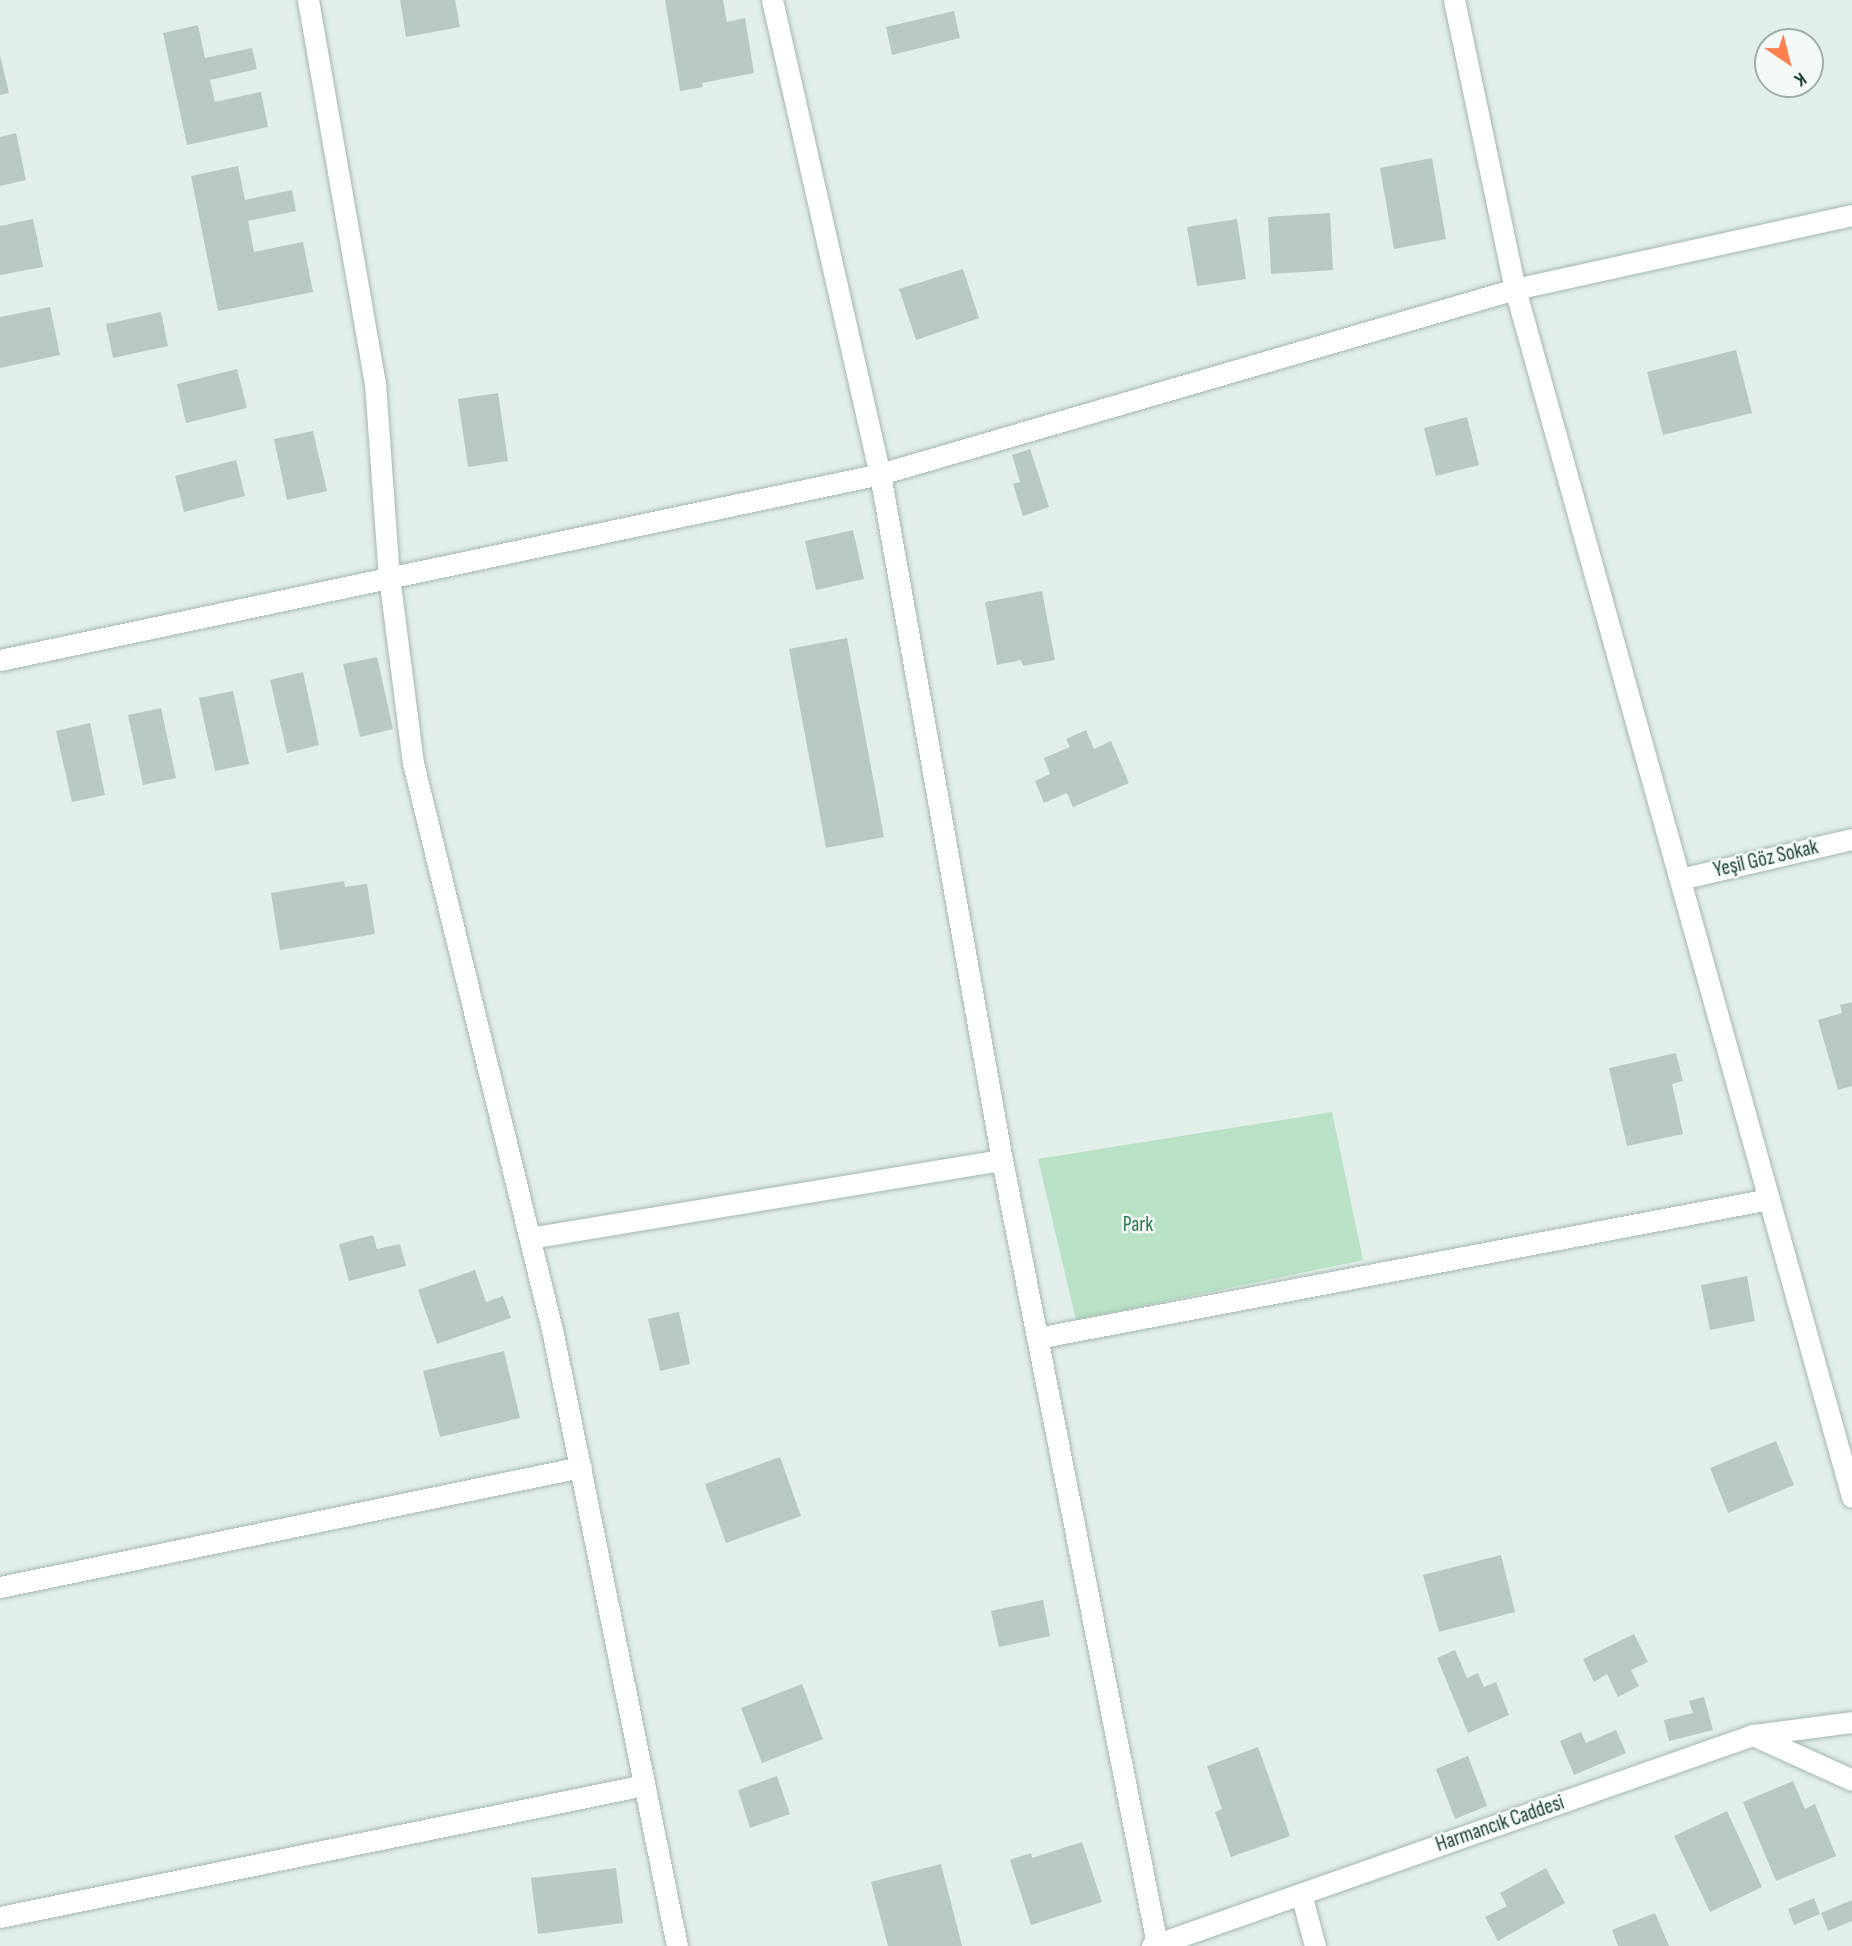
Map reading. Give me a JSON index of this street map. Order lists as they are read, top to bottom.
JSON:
{
  "streets": {
    "street": ["Yeşil Göz Sokak", "Harmancık Caddesi"]
  },
  "parks": ["Park"],
  "north": "bottom right"
}
